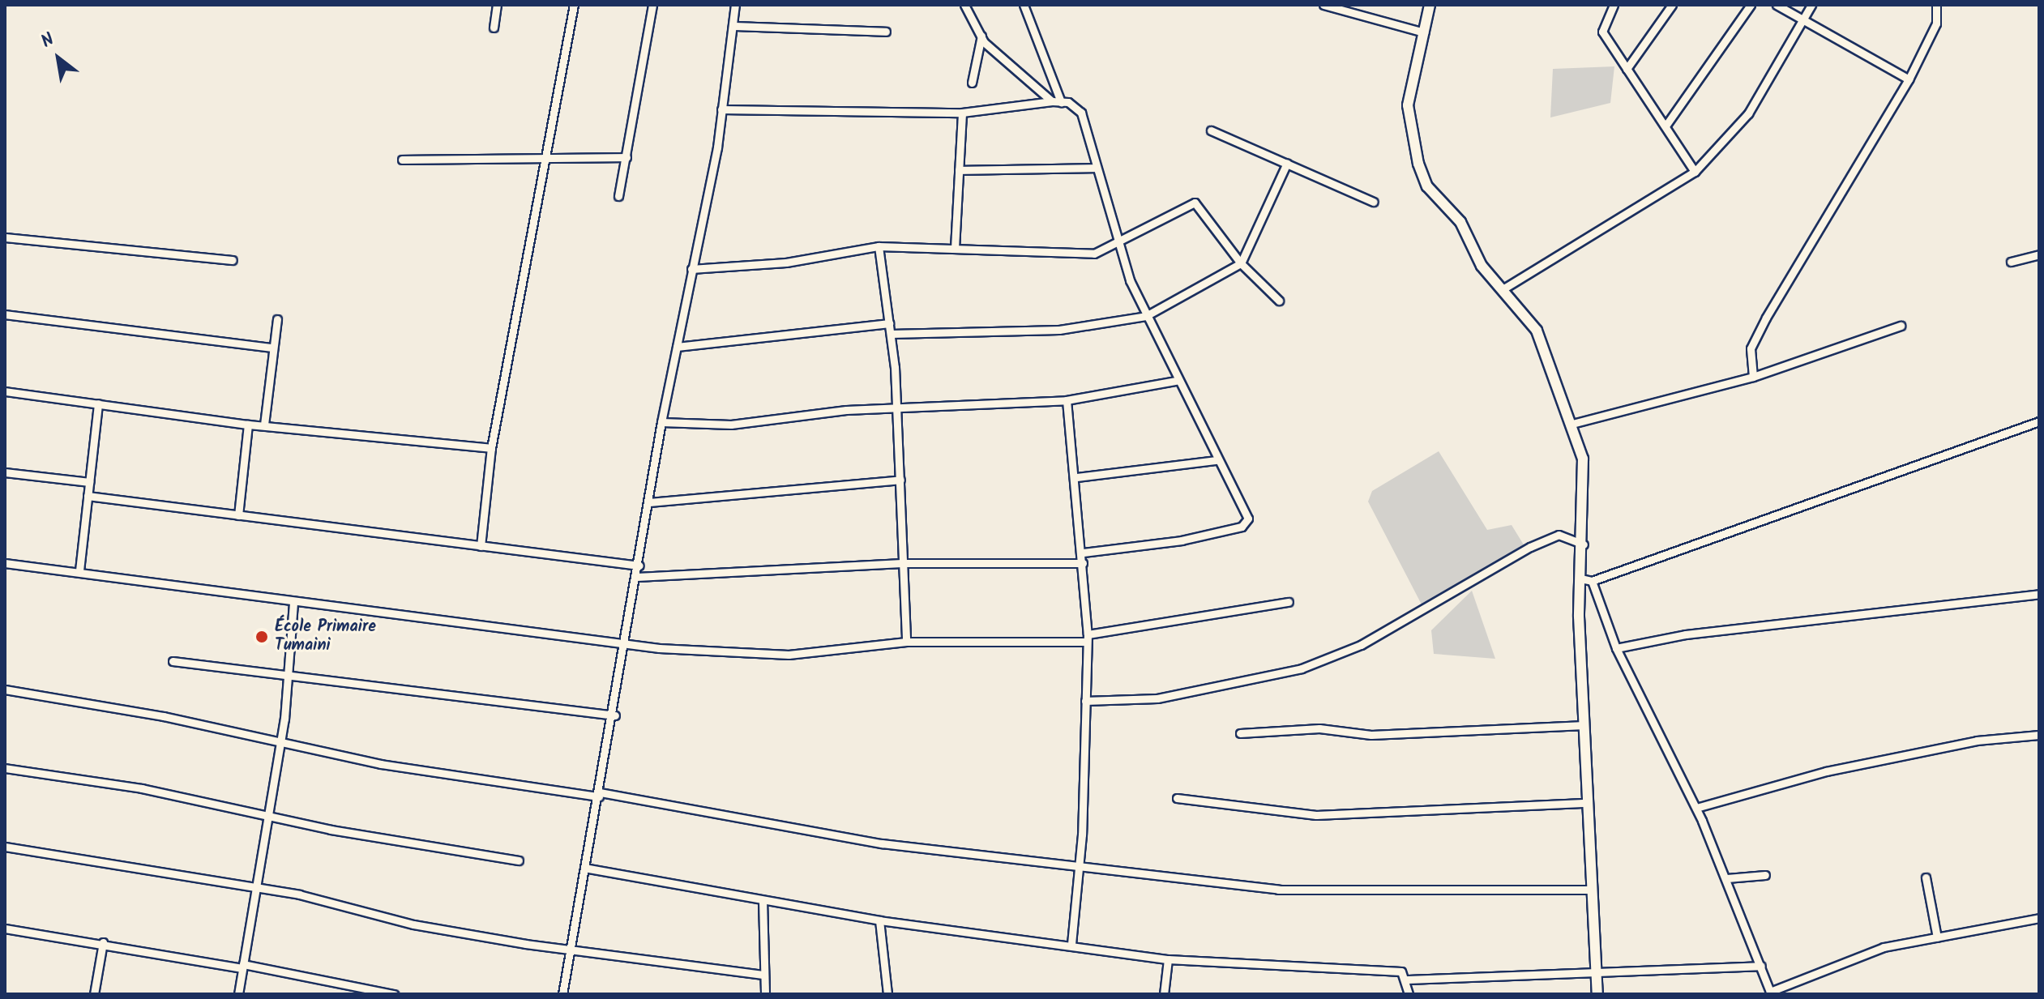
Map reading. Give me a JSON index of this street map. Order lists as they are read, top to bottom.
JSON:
{
  "places": ["École Primaire Tumaini"],
  "north": "top left"
}
